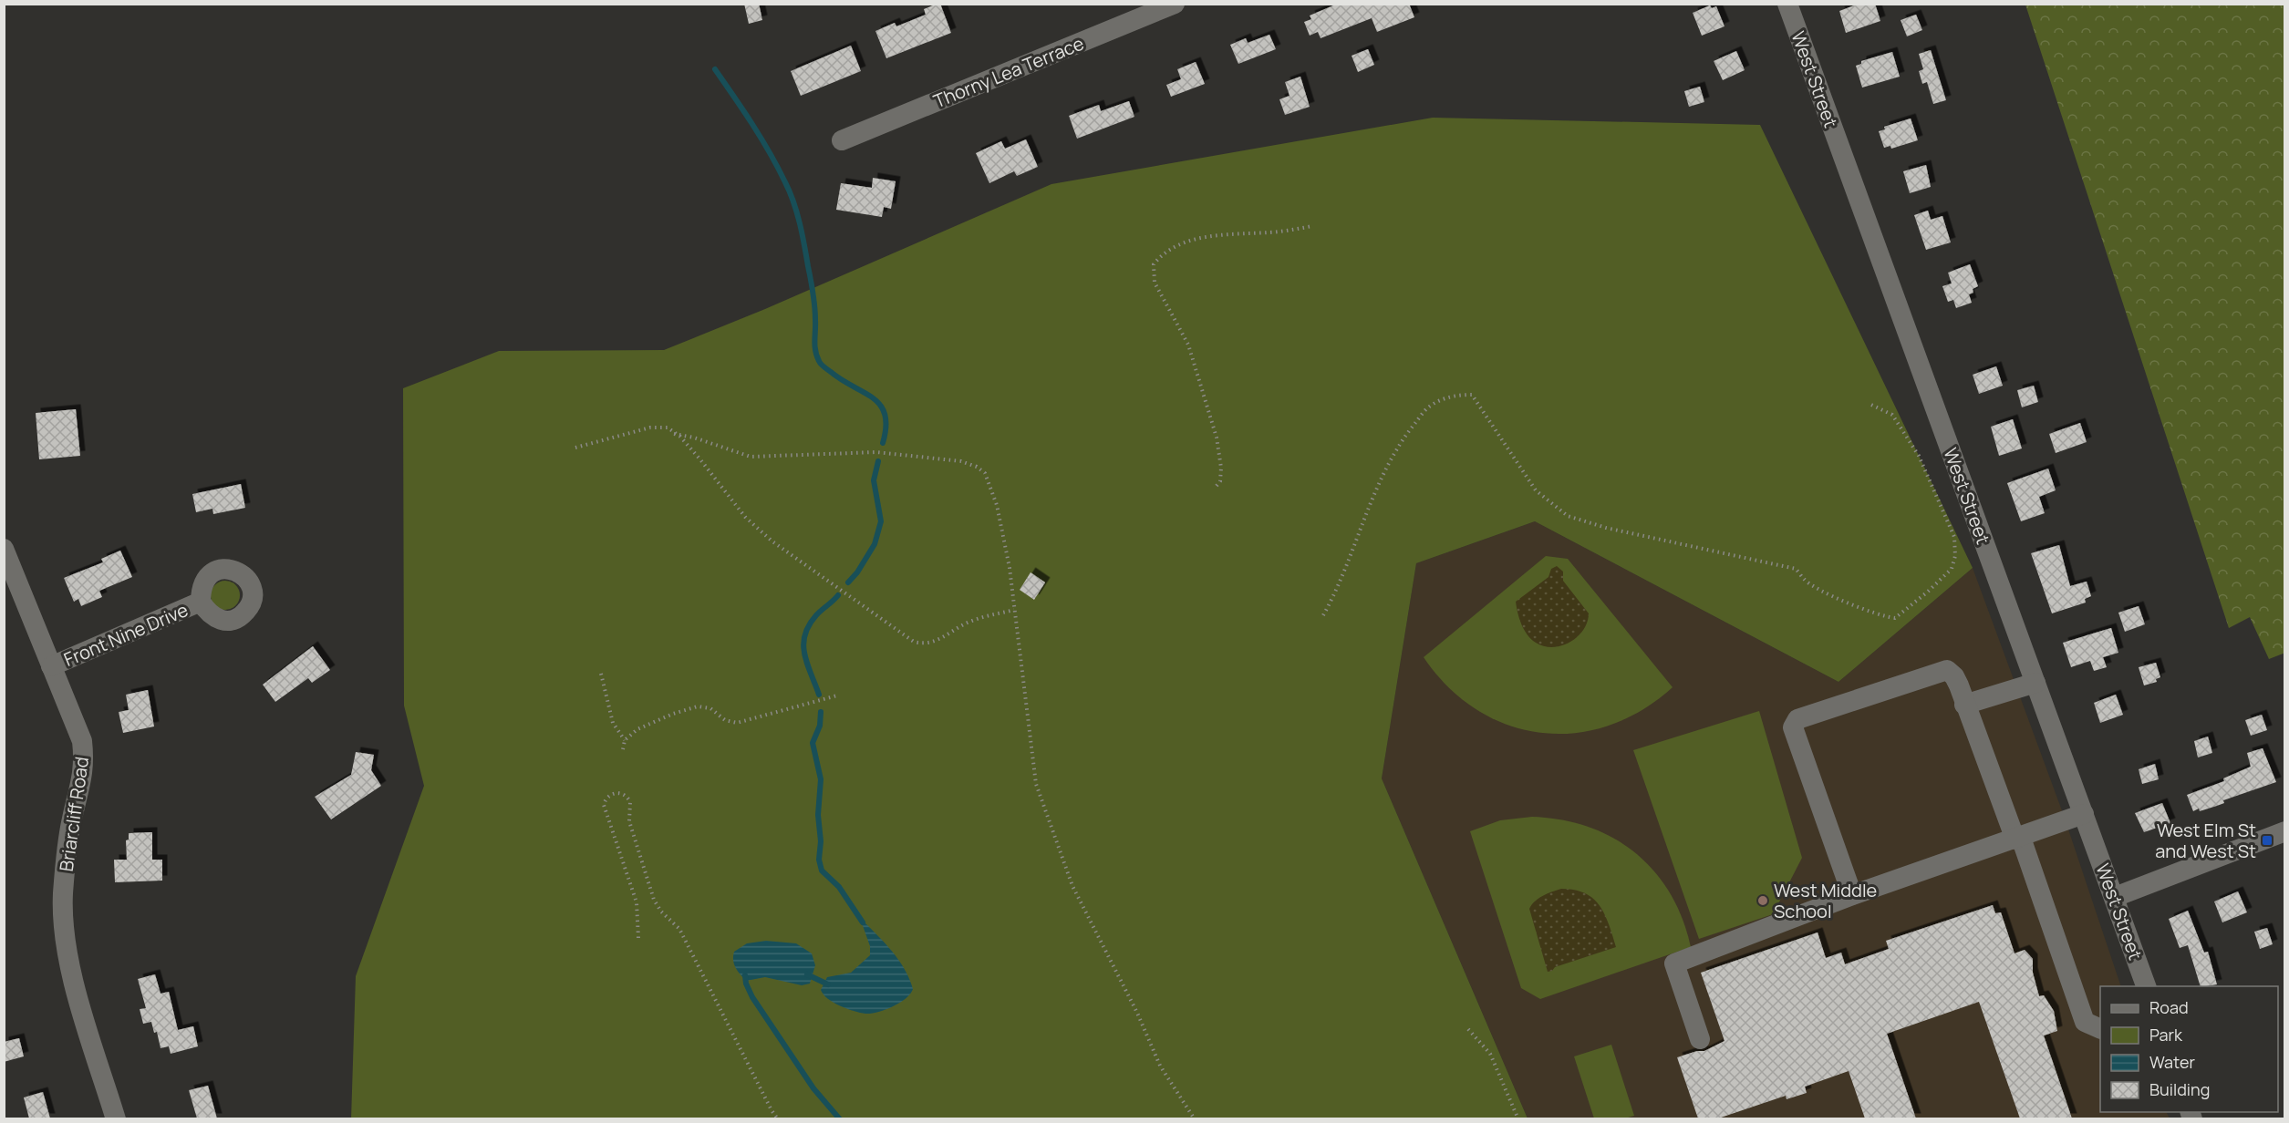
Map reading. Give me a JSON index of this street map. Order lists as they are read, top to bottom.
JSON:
{
  "streets": {
    "street": [
      "Thorny Lea Terrace",
      "West Street",
      "Front Nine Drive",
      "Briarcliff Road"
    ]
  },
  "crossings": [
    ["Front Nine Drive", "Briarcliff Road"]
  ],
  "places": {
    "transit": ["West Elm St and West St"],
    "other": ["West Middle School"]
  },
  "legend": [
    "Road",
    "Park",
    "Water",
    "Building"
  ]
}
